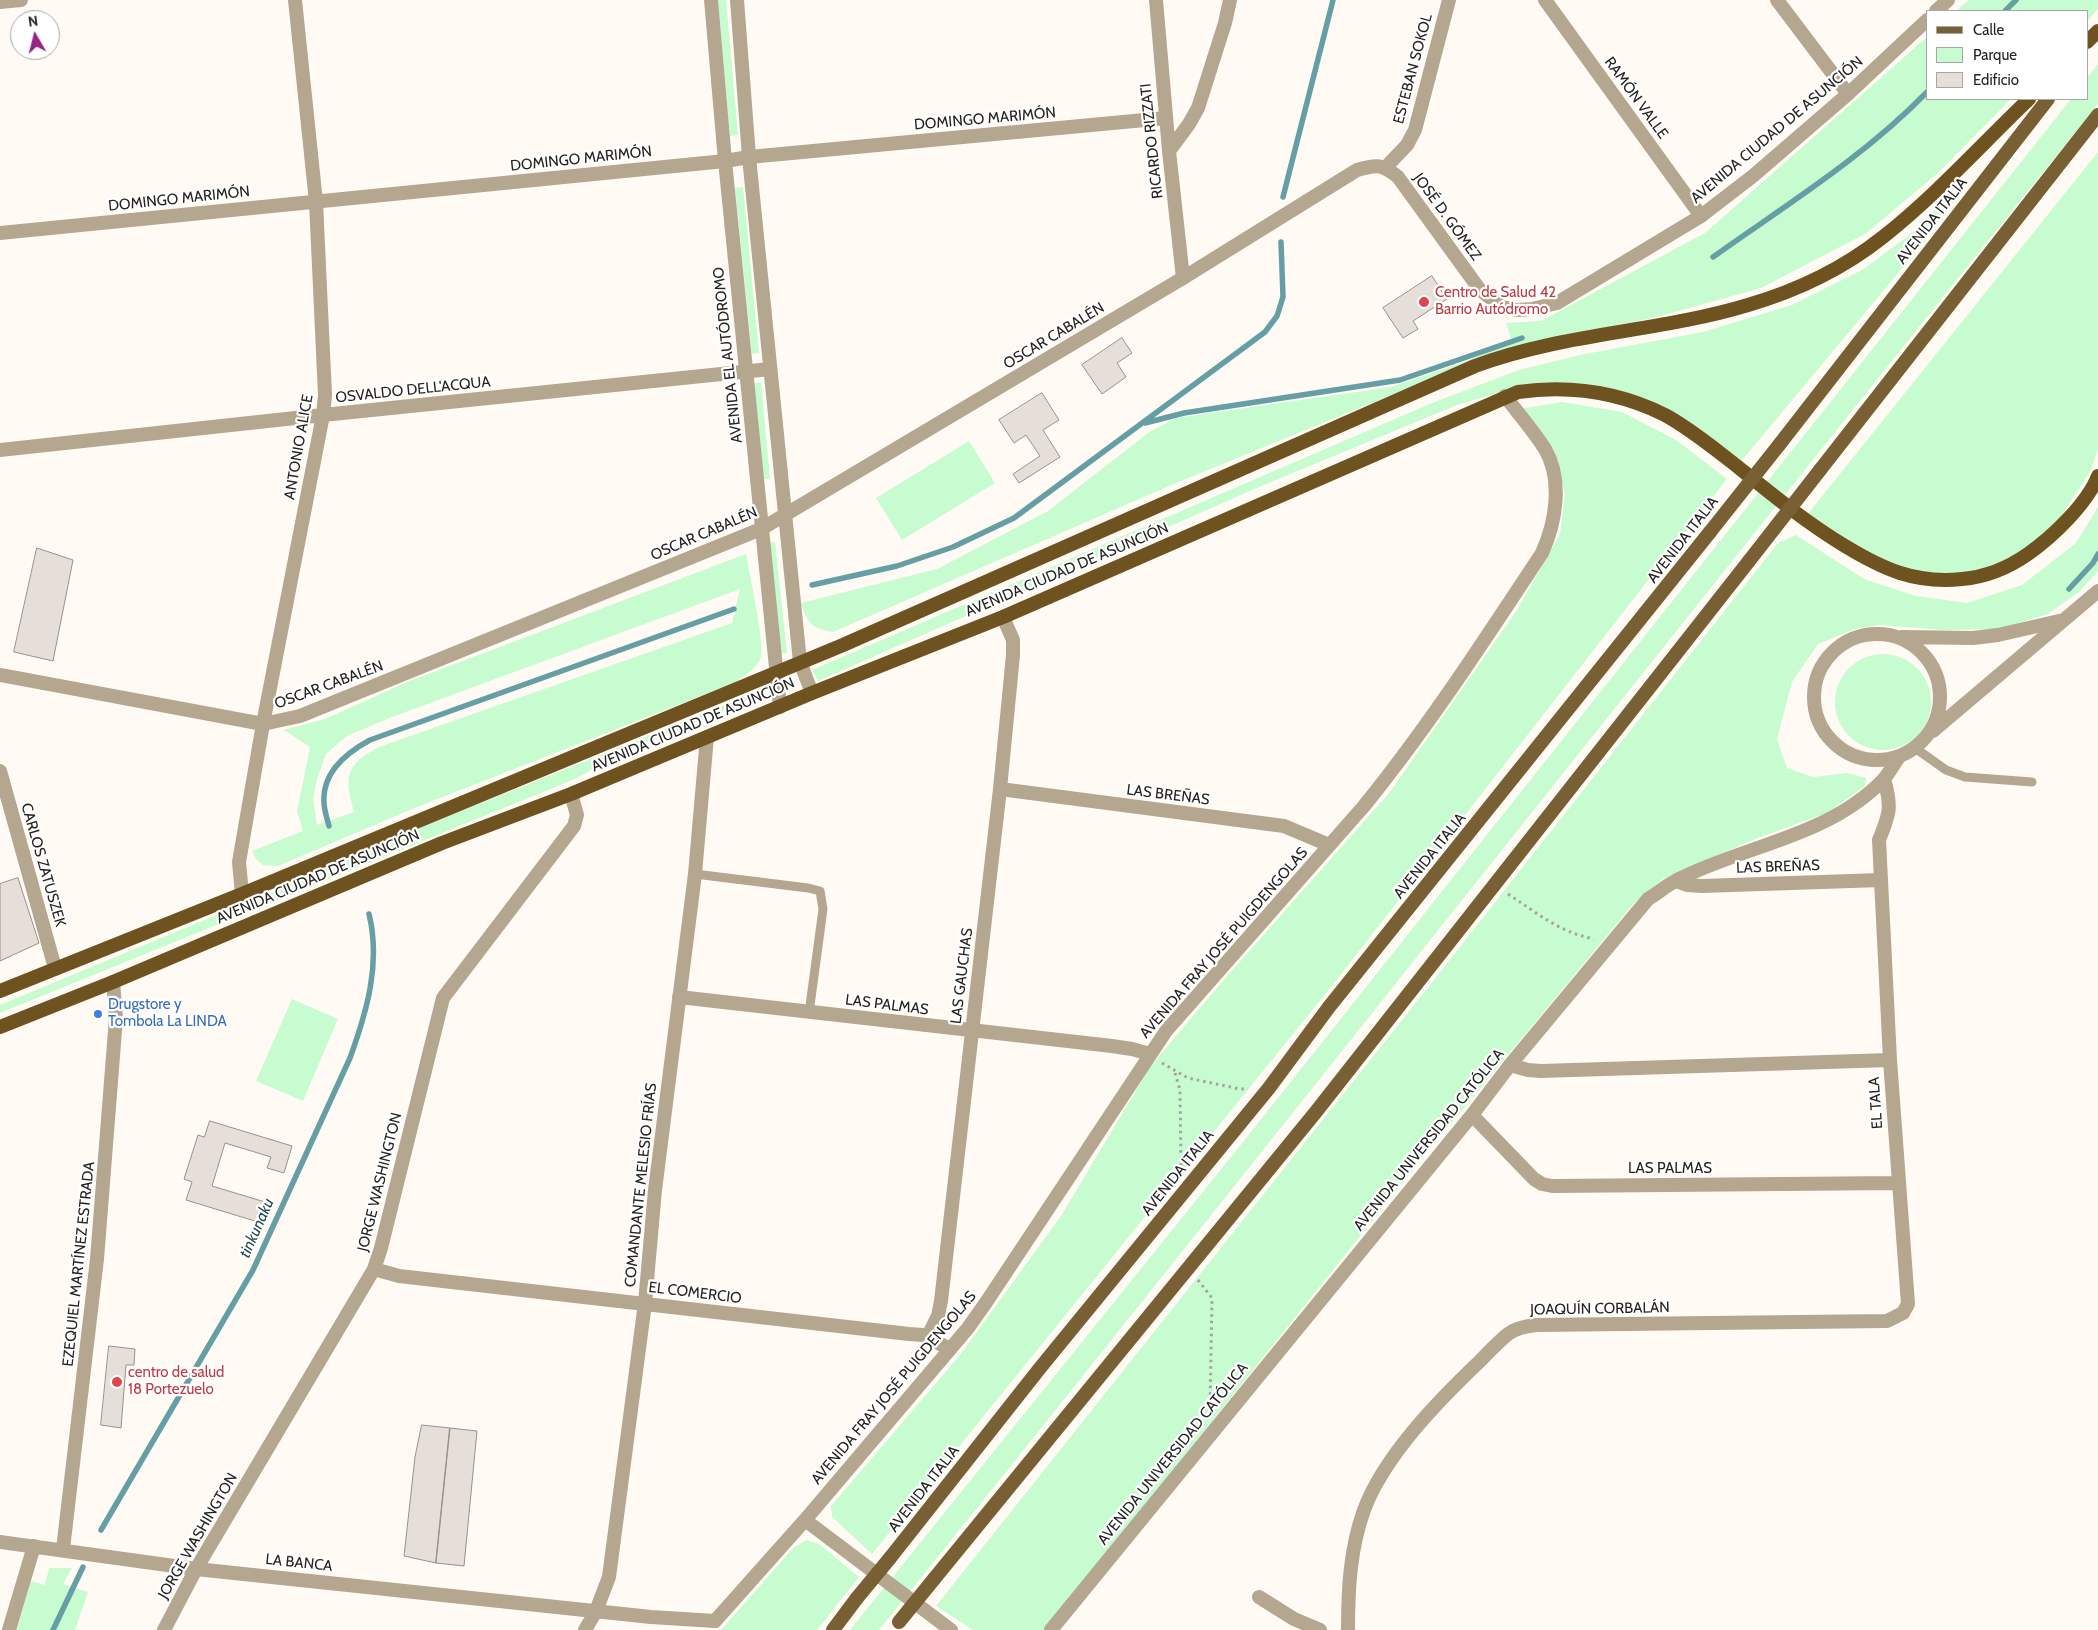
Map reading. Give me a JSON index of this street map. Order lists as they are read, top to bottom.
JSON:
{
  "streets": {
    "highway": ["AVENIDA CIUDAD DE ASUNCIÓN"],
    "main road": ["AVENIDA ITALIA"],
    "street": [
      "ESTEBAN SOKOL",
      "RAMÓN VALLE",
      "DOMINGO MARIMÓN",
      "RICARDO RIZZATI",
      "JOSÉ D. GÓMEZ",
      "OSCAR CABALÉN",
      "AVENIDA EL AUTÓDROMO",
      "OSVALDO DELL'ACQUA",
      "ANTONIO ALICE",
      "LAS BREÑAS",
      "CARLOS ZATUSZEK",
      "AVENIDA FRAY JOSÉ PUIGDENGOLAS",
      "LAS GAUCHAS",
      "LAS PALMAS",
      "EL TALA",
      "AVENIDA UNIVERSIDAD CATÓLICA",
      "JORGE WASHINGTON",
      "COMANDANTE MELESIO FRÍAS",
      "EZEQUIEL MARTÍNEZ ESTRADA",
      "EL COMERCIO",
      "JOAQUÍN CORBALÁN",
      "LA BANCA"
    ]
  },
  "crossings": [
    ["ESTEBAN SOKOL", "JOSÉ D. GÓMEZ"],
    ["ESTEBAN SOKOL", "OSCAR CABALÉN"],
    ["RAMÓN VALLE", "AVENIDA CIUDAD DE ASUNCIÓN"],
    ["DOMINGO MARIMÓN", "RICARDO RIZZATI"],
    ["DOMINGO MARIMÓN", "AVENIDA EL AUTÓDROMO"],
    ["DOMINGO MARIMÓN", "ANTONIO ALICE"],
    ["AVENIDA CIUDAD DE ASUNCIÓN", "JOSÉ D. GÓMEZ"],
    ["AVENIDA CIUDAD DE ASUNCIÓN", "AVENIDA EL AUTÓDROMO"],
    ["AVENIDA CIUDAD DE ASUNCIÓN", "ANTONIO ALICE"],
    ["AVENIDA CIUDAD DE ASUNCIÓN", "CARLOS ZATUSZEK"],
    ["AVENIDA CIUDAD DE ASUNCIÓN", "AVENIDA FRAY JOSÉ PUIGDENGOLAS"],
    ["AVENIDA CIUDAD DE ASUNCIÓN", "LAS GAUCHAS"],
    ["AVENIDA CIUDAD DE ASUNCIÓN", "JORGE WASHINGTON"],
    ["AVENIDA CIUDAD DE ASUNCIÓN", "COMANDANTE MELESIO FRÍAS"],
    ["AVENIDA CIUDAD DE ASUNCIÓN", "EZEQUIEL MARTÍNEZ ESTRADA"],
    ["RICARDO RIZZATI", "OSCAR CABALÉN"],
    ["JOSÉ D. GÓMEZ", "OSCAR CABALÉN"],
    ["OSCAR CABALÉN", "AVENIDA EL AUTÓDROMO"],
    ["OSCAR CABALÉN", "ANTONIO ALICE"],
    ["AVENIDA EL AUTÓDROMO", "OSVALDO DELL'ACQUA"],
    ["OSVALDO DELL'ACQUA", "ANTONIO ALICE"],
    ["LAS BREÑAS", "AVENIDA FRAY JOSÉ PUIGDENGOLAS"],
    ["LAS BREÑAS", "LAS GAUCHAS"],
    ["LAS BREÑAS", "EL TALA"],
    ["LAS BREÑAS", "AVENIDA UNIVERSIDAD CATÓLICA"],
    ["AVENIDA FRAY JOSÉ PUIGDENGOLAS", "LAS PALMAS"],
    ["AVENIDA FRAY JOSÉ PUIGDENGOLAS", "EL COMERCIO"],
    ["AVENIDA FRAY JOSÉ PUIGDENGOLAS", "LA BANCA"],
    ["LAS GAUCHAS", "LAS PALMAS"],
    ["LAS GAUCHAS", "EL COMERCIO"],
    ["LAS PALMAS", "EL TALA"],
    ["LAS PALMAS", "AVENIDA UNIVERSIDAD CATÓLICA"],
    ["LAS PALMAS", "COMANDANTE MELESIO FRÍAS"],
    ["EL TALA", "AVENIDA UNIVERSIDAD CATÓLICA"],
    ["EL TALA", "JOAQUÍN CORBALÁN"],
    ["JORGE WASHINGTON", "EL COMERCIO"],
    ["JORGE WASHINGTON", "LA BANCA"],
    ["COMANDANTE MELESIO FRÍAS", "EL COMERCIO"],
    ["COMANDANTE MELESIO FRÍAS", "LA BANCA"],
    ["EZEQUIEL MARTÍNEZ ESTRADA", "LA BANCA"]
  ],
  "water": ["tinkunaku"],
  "places": ["Centro de Salud 42 Barrio Autódromo", "Drugstore y Tombola La LINDA", "centro de salud 18 Portezuelo"],
  "legend": ["Calle", "Parque", "Edificio"],
  "north": "top"
}
